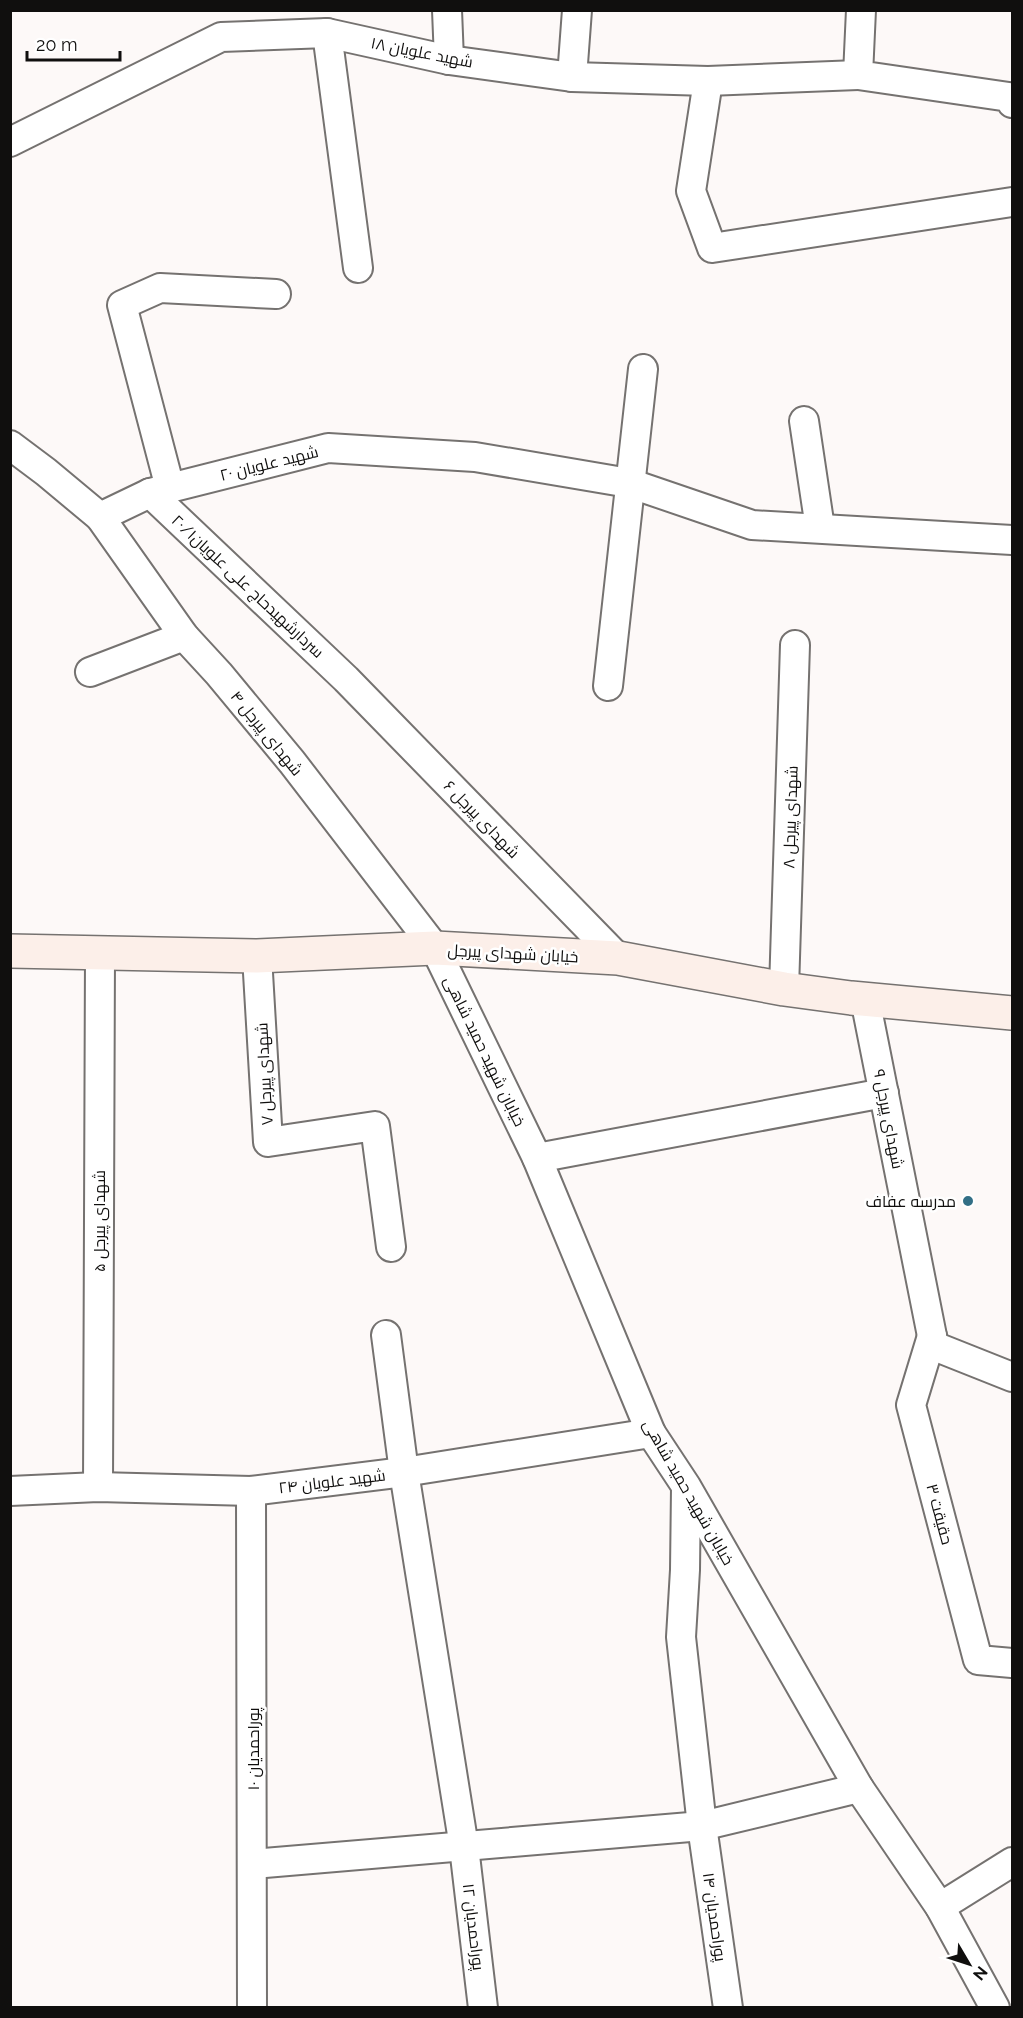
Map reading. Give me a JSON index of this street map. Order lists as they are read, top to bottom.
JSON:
{
  "streets": {
    "main road": ["خیابان شهدای پیرجل"],
    "street": [
      "شهید علویان ۱۸",
      "شهید علویان ۲۰",
      "سردارشهیدحاج علی علویان۲۰/۱",
      "شهدای پیرجل ۴",
      "شهدای پیرجل ۸",
      "شهدای پیرجل ۶",
      "خیابان شهید حمید شاهی",
      "شهدای پیرجل ۷",
      "شهدای پیرجل ۹",
      "شهدای پیرجل ۵",
      "شهید علویان ۲۴",
      "حقیقت ۳",
      "پوراحمدیان ۱۰",
      "پوراحمدیان ۱۴",
      "پوراحمدیان ۱۲"
    ]
  },
  "crossings": [
    ["شهید علویان ۲۰", "سردارشهیدحاج علی علویان۲۰/۱"],
    ["شهید علویان ۲۰", "شهدای پیرجل ۴"],
    ["سردارشهیدحاج علی علویان۲۰/۱", "شهدای پیرجل ۶"],
    ["شهدای پیرجل ۴", "خیابان شهدای پیرجل"],
    ["شهدای پیرجل ۴", "خیابان شهید حمید شاهی"],
    ["شهدای پیرجل ۸", "خیابان شهدای پیرجل"],
    ["شهدای پیرجل ۶", "خیابان شهدای پیرجل"],
    ["خیابان شهدای پیرجل", "خیابان شهید حمید شاهی"],
    ["خیابان شهدای پیرجل", "شهدای پیرجل ۷"],
    ["خیابان شهدای پیرجل", "شهدای پیرجل ۹"],
    ["خیابان شهدای پیرجل", "شهدای پیرجل ۵"],
    ["خیابان شهید حمید شاهی", "شهید علویان ۲۴"],
    ["خیابان شهید حمید شاهی", "پوراحمدیان ۱۴"],
    ["شهدای پیرجل ۹", "حقیقت ۳"],
    ["شهدای پیرجل ۵", "شهید علویان ۲۴"],
    ["شهید علویان ۲۴", "پوراحمدیان ۱۰"],
    ["شهید علویان ۲۴", "پوراحمدیان ۱۲"]
  ],
  "places": ["مدرسه عفاف"],
  "scale_bar": "20 m",
  "north": "bottom right"
}
